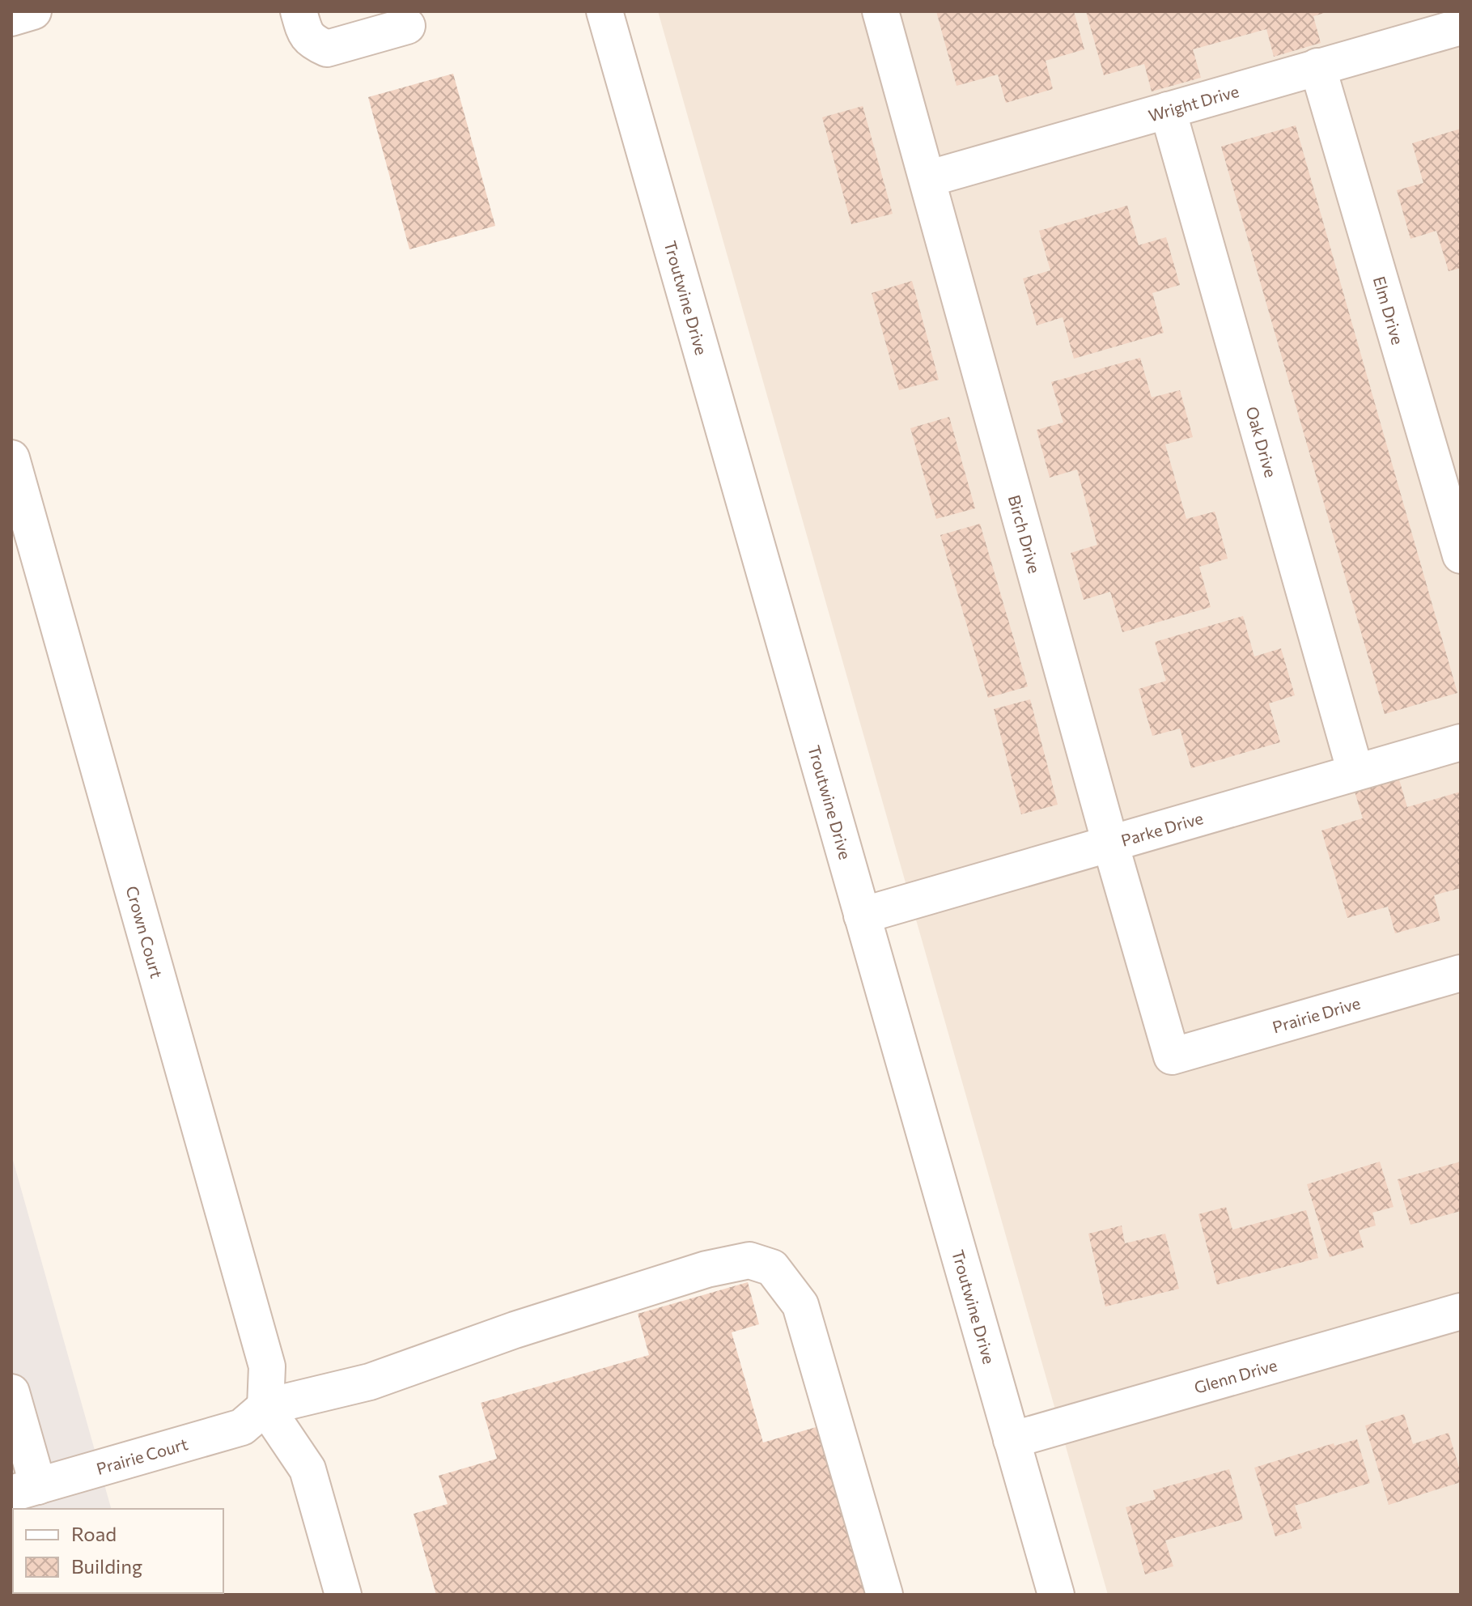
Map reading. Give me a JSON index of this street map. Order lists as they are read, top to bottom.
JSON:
{
  "streets": {
    "street": [
      "Wright Drive",
      "Troutwine Drive",
      "Elm Drive",
      "Oak Drive",
      "Birch Drive",
      "Parke Drive",
      "Crown Court",
      "Prairie Drive",
      "Glenn Drive",
      "Prairie Court"
    ]
  },
  "crossings": [
    ["Wright Drive", "Elm Drive"],
    ["Wright Drive", "Oak Drive"],
    ["Wright Drive", "Birch Drive"],
    ["Troutwine Drive", "Parke Drive"],
    ["Troutwine Drive", "Glenn Drive"],
    ["Oak Drive", "Parke Drive"],
    ["Birch Drive", "Parke Drive"],
    ["Birch Drive", "Prairie Drive"],
    ["Crown Court", "Prairie Court"]
  ],
  "legend": ["Road", "Building"]
}
